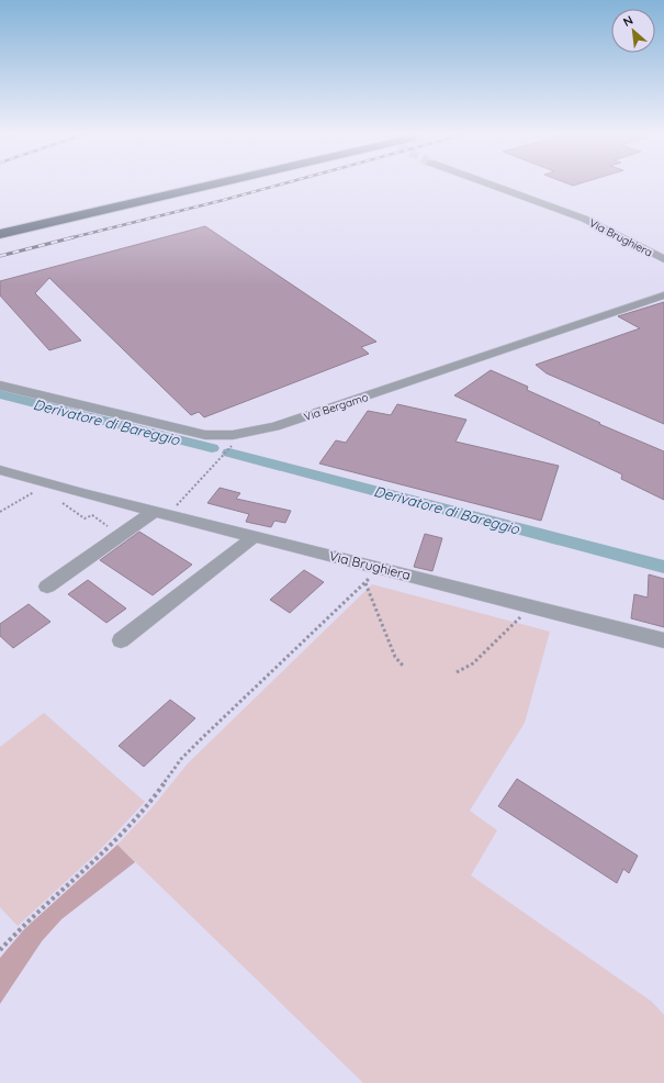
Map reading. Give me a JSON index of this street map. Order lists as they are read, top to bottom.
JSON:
{
  "streets": {
    "street": ["Via Brughiera", "Via Bergamo"]
  },
  "water": ["Derivatore di Bareggio"],
  "north": "top left"
}
